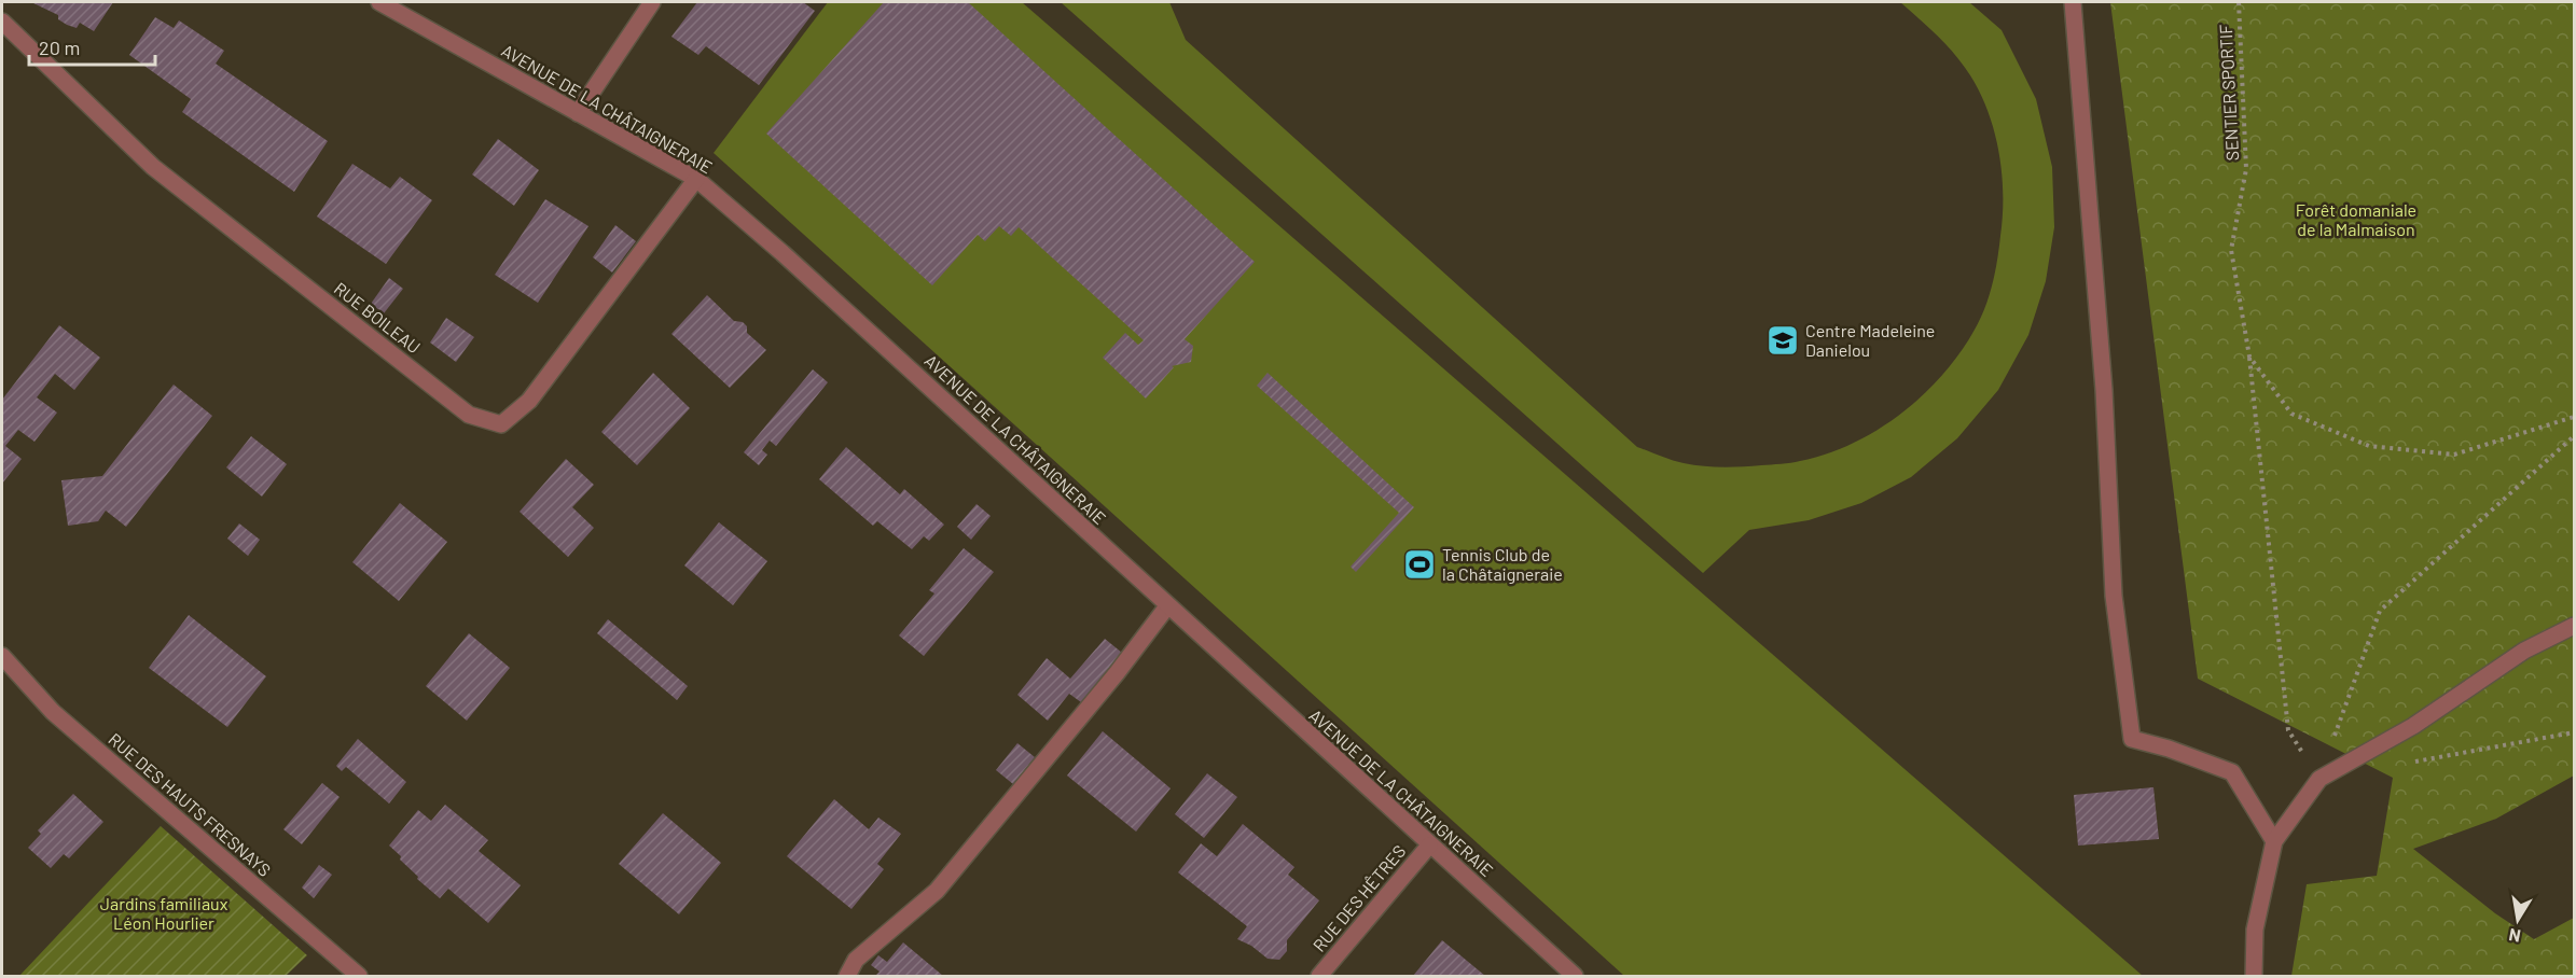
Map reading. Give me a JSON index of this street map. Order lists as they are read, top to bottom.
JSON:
{
  "streets": {
    "street": [
      "AVENUE DE LA CHÂTAIGNERAIE",
      "RUE BOILEAU",
      "RUE DES HAUTS FRESNAYS",
      "RUE DES HÊTRES"
    ],
    "path": ["SENTIER SPORTIF"]
  },
  "crossings": [
    ["AVENUE DE LA CHÂTAIGNERAIE", "RUE BOILEAU"],
    ["AVENUE DE LA CHÂTAIGNERAIE", "RUE DES HÊTRES"]
  ],
  "parks": ["Forêt domaniale de la Malmaison", "Jardins familiaux Léon Hourlier"],
  "places": {
    "school or university": ["Centre Madeleine Danielou"],
    "sports": ["Tennis Club de la Châtaigneraie"]
  },
  "scale_bar": "20 m",
  "north": "bottom"
}
